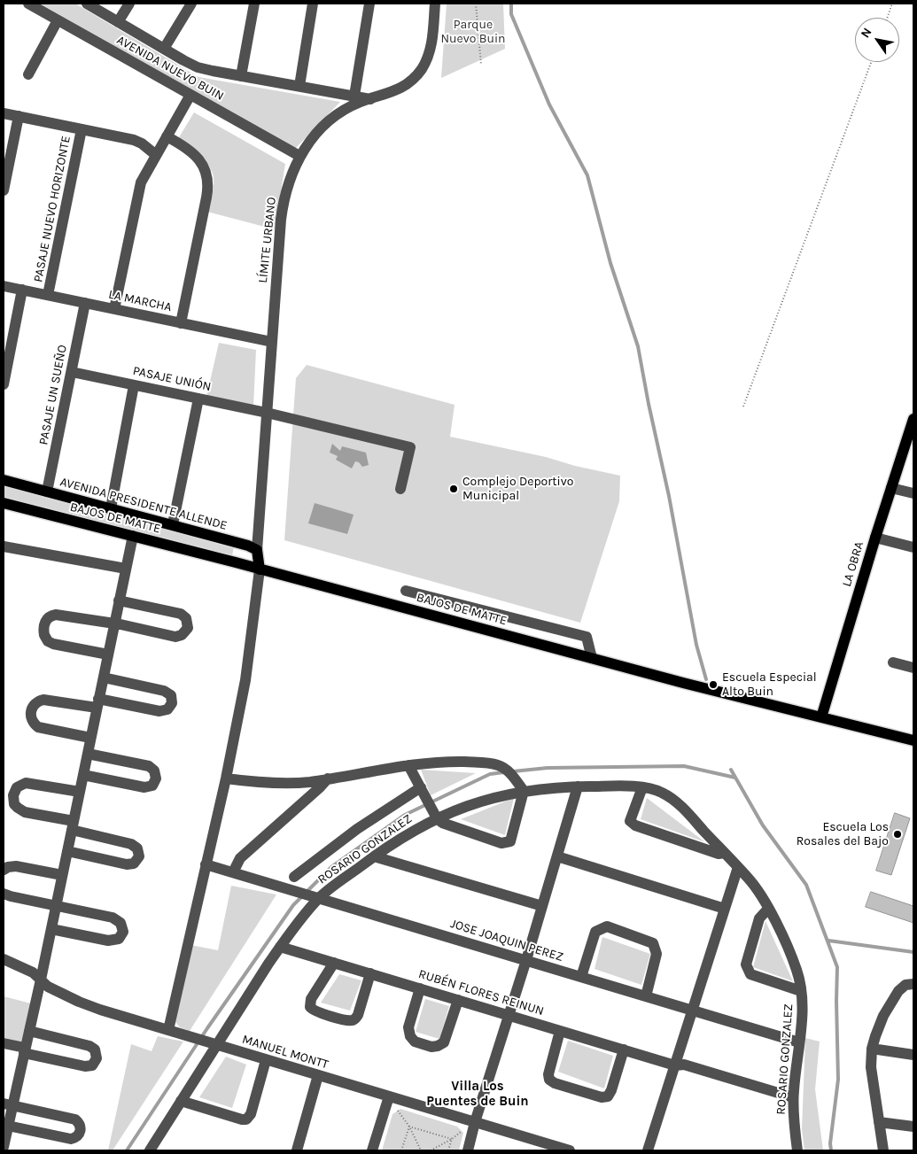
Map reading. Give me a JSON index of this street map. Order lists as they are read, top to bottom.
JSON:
{
  "streets": {
    "main road": ["AVENIDA PRESIDENTE ALLENDE", "BAJOS DE MATTE", "LA OBRA"],
    "street": [
      "AVENIDA NUEVO BUIN",
      "PASAJE NUEVO HORIZONTE",
      "LÍMITE URBANO",
      "LA MARCHA",
      "PASAJE UNIÓN",
      "PASAJE UN SUEÑO",
      "ROSARIO GONZALEZ",
      "JOSE JOAQUIN PEREZ",
      "RUBÉN FLORES REINUN",
      "MANUEL MONTT"
    ]
  },
  "crossings": [
    ["AVENIDA NUEVO BUIN", "LÍMITE URBANO"],
    ["PASAJE NUEVO HORIZONTE", "LA MARCHA"],
    ["LÍMITE URBANO", "LA MARCHA"],
    ["LÍMITE URBANO", "PASAJE UNIÓN"],
    ["LÍMITE URBANO", "AVENIDA PRESIDENTE ALLENDE"],
    ["LA MARCHA", "PASAJE UN SUEÑO"],
    ["PASAJE UNIÓN", "PASAJE UN SUEÑO"],
    ["PASAJE UN SUEÑO", "AVENIDA PRESIDENTE ALLENDE"],
    ["BAJOS DE MATTE", "LA OBRA"],
    ["ROSARIO GONZALEZ", "JOSE JOAQUIN PEREZ"],
    ["ROSARIO GONZALEZ", "RUBÉN FLORES REINUN"],
    ["ROSARIO GONZALEZ", "MANUEL MONTT"]
  ],
  "districts": ["Villa Los Puentes de Buin"],
  "parks": ["Parque Nuevo Buin"],
  "places": ["Complejo Deportivo Municipal", "Escuela Especial Alto Buin", "Escuela Los Rosales del Bajo"],
  "north": "top left"
}
